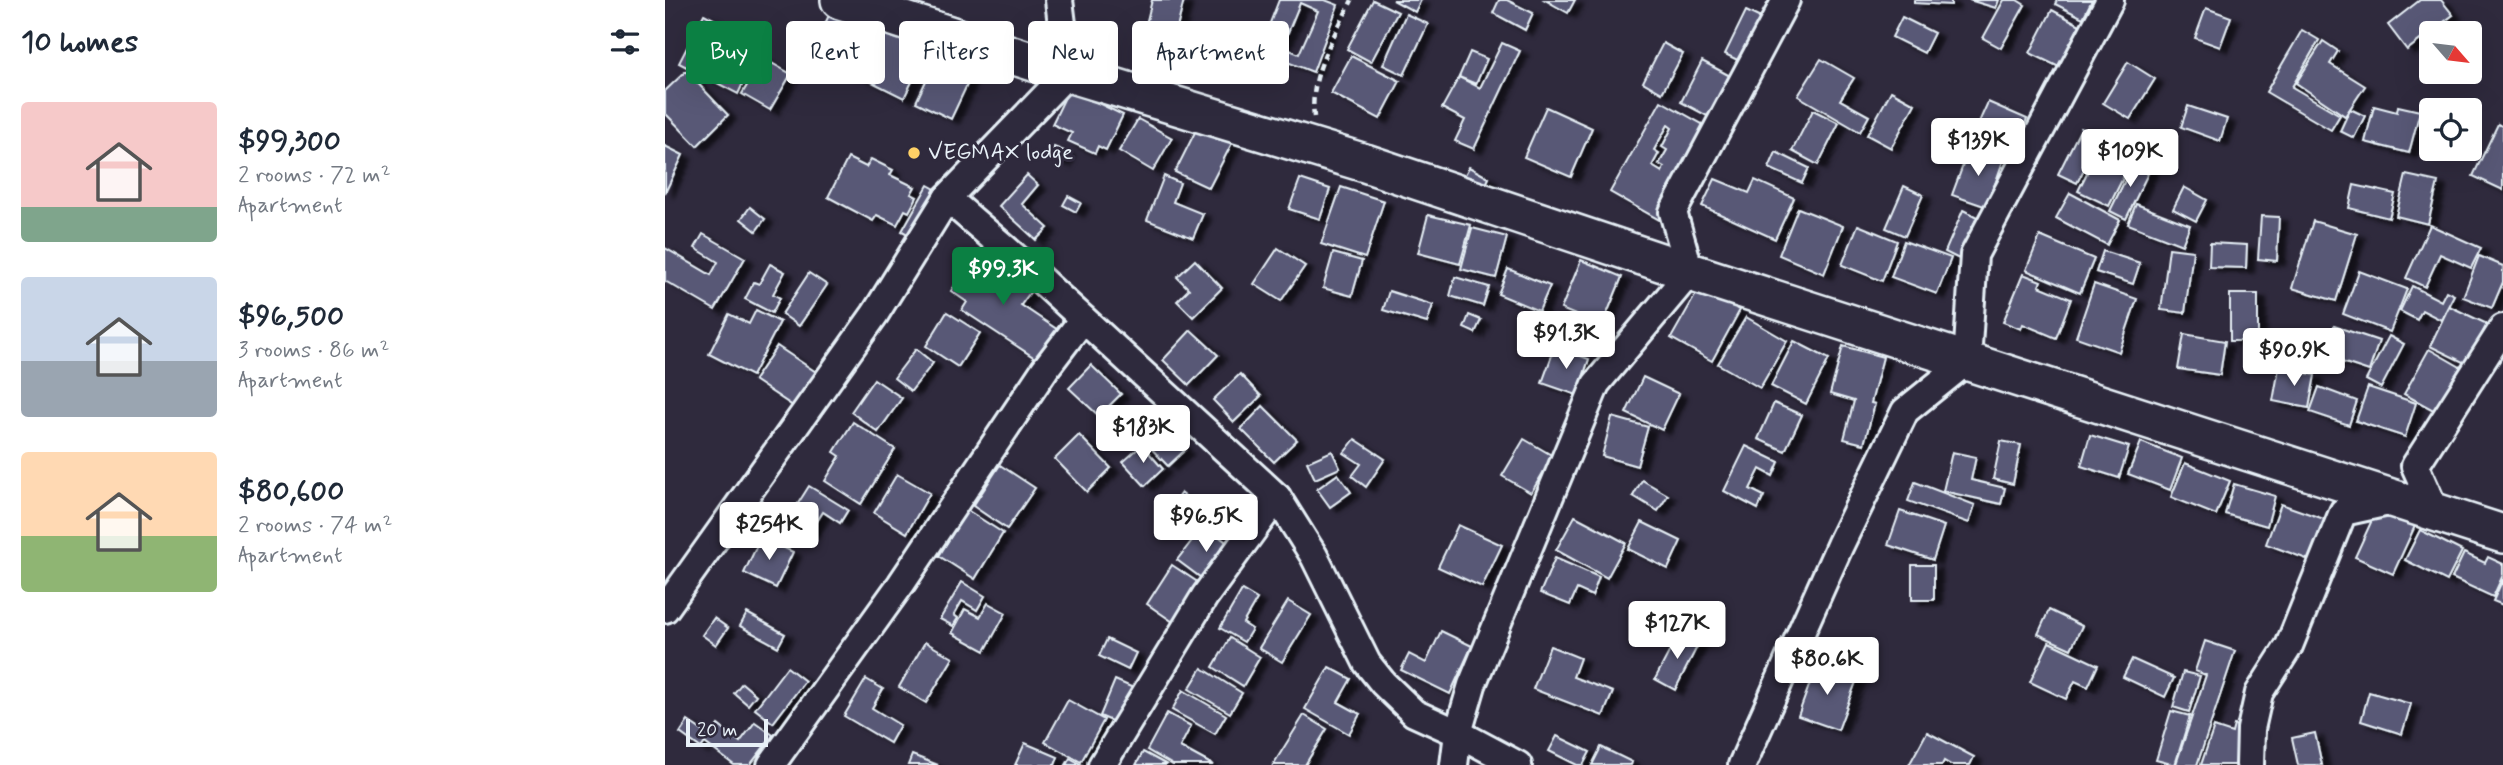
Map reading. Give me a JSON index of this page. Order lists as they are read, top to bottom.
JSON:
{
  "places": ["VEGMAX lodge"],
  "scale_bar": "20 m",
  "north": "bottom right",
  "page": {
    "heading": "10 homes",
    "chip": [
      "Buy",
      "Rent",
      "Filters",
      "New",
      "Apartment"
    ],
    "list": [
      {
        "name": "$99,300",
        "note": "2 rooms · 72 m² · Apartment"
      },
      {
        "name": "$96,500",
        "note": "3 rooms · 86 m² · Apartment"
      },
      {
        "name": "$80,600",
        "note": "2 rooms · 74 m² · Apartment"
      }
    ],
    "price": [
      "$139K",
      "$109K",
      "$99.3K",
      "$91.3K",
      "$90.9K",
      "$183K",
      "$96.5K",
      "$254K",
      "$127K",
      "$80.6K"
    ],
    "scale": "20 m"
  }
}
